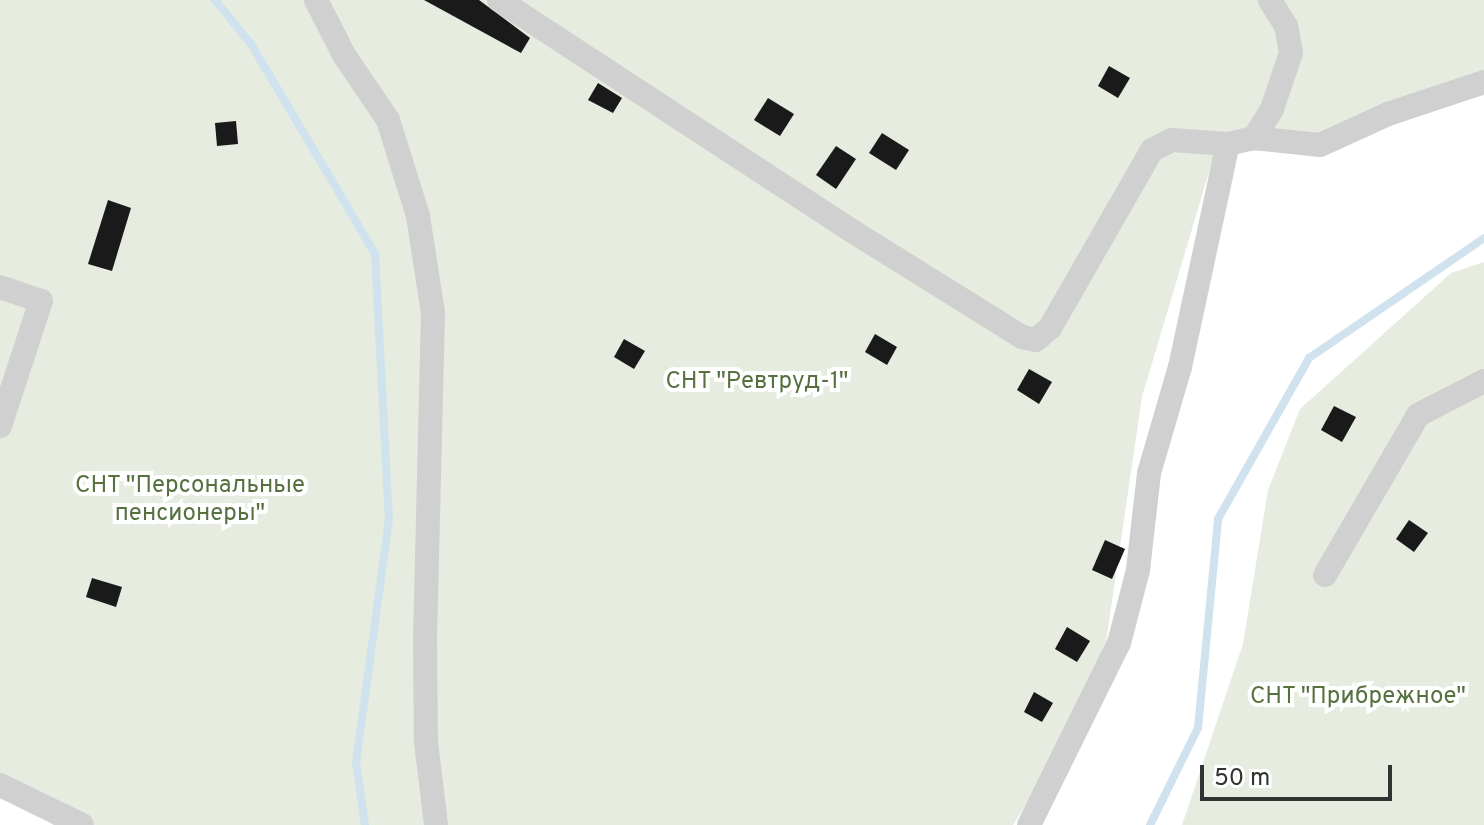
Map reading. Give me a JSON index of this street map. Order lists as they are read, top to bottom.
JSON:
{
  "parks": ["СНТ \"Ревтруд-1\"", "СНТ \"Персональные пенсионеры\"", "СНТ \"Прибрежное\""],
  "scale_bar": "50 m"
}
